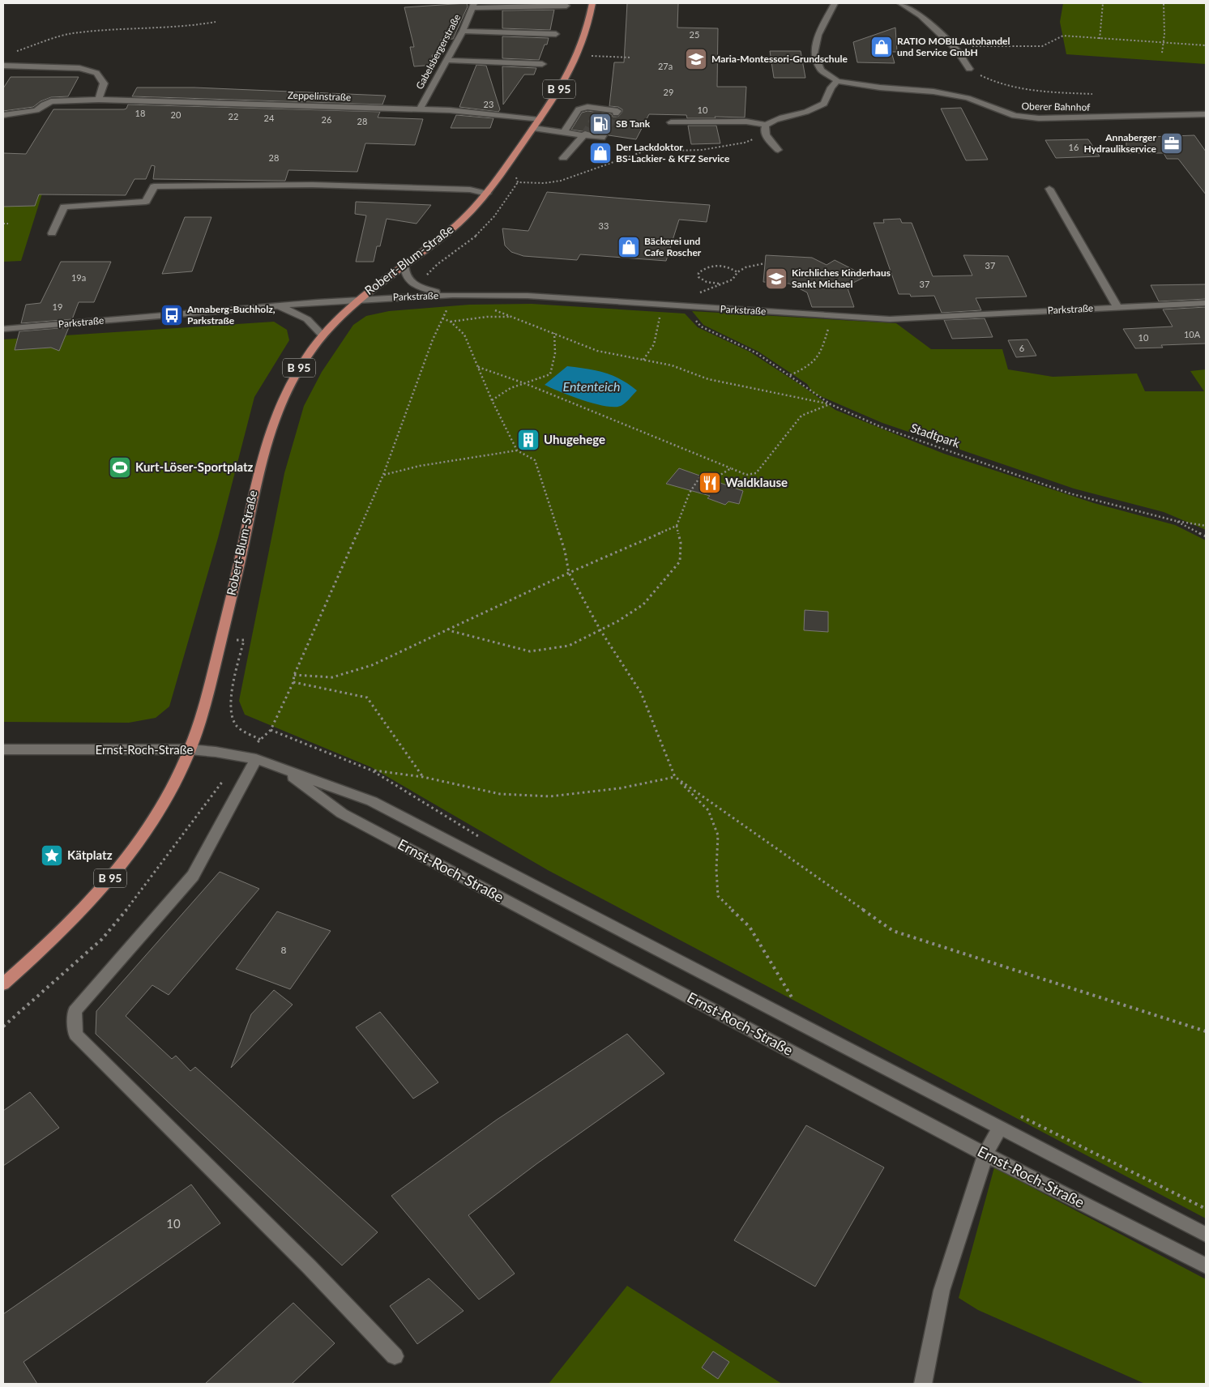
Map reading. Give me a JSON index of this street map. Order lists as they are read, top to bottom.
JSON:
{
  "streets": {
    "main road": ["B 95", "Robert-Blum-Straße"],
    "street": [
      "Gabelsbergerstraße",
      "Zeppelinstraße",
      "Oberer Bahnhof",
      "Parkstraße",
      "Ernst-Roch-Straße"
    ],
    "path": ["Stadtpark"]
  },
  "crossings": [
    ["Gabelsbergerstraße", "Zeppelinstraße"],
    ["Zeppelinstraße", "Robert-Blum-Straße"],
    ["Robert-Blum-Straße", "Parkstraße"],
    ["Robert-Blum-Straße", "Ernst-Roch-Straße"],
    ["Parkstraße", "Stadtpark"]
  ],
  "water": ["Ententeich"],
  "places": {
    "shop": ["RATIO MOBILAutohandel und Service GmbH", "Der Lackdoktor BS-Lackier- & KFZ Service", "Bäckerei und Cafe Roscher"],
    "school or university": ["Maria-Montessori-Grundschule", "Kirchliches Kinderhaus Sankt Michael"],
    "fuel station": ["SB Tank"],
    "office": ["Annaberger Hydraulikservice"],
    "bus stop": ["Annaberg-Buchholz, Parkstraße"],
    "building": ["Uhugehege"],
    "sports": ["Kurt-Löser-Sportplatz"],
    "restaurant": ["Waldklause"],
    "place": ["Kätplatz"]
  },
  "house_numbers": [
    "25",
    "27a",
    "29",
    "23",
    "10",
    "18",
    "20",
    "22",
    "24",
    "26",
    "28",
    "16",
    "28",
    "33",
    "37",
    "19a",
    "37",
    "19",
    "10A",
    "10",
    "6",
    "8",
    "10"
  ]
}
